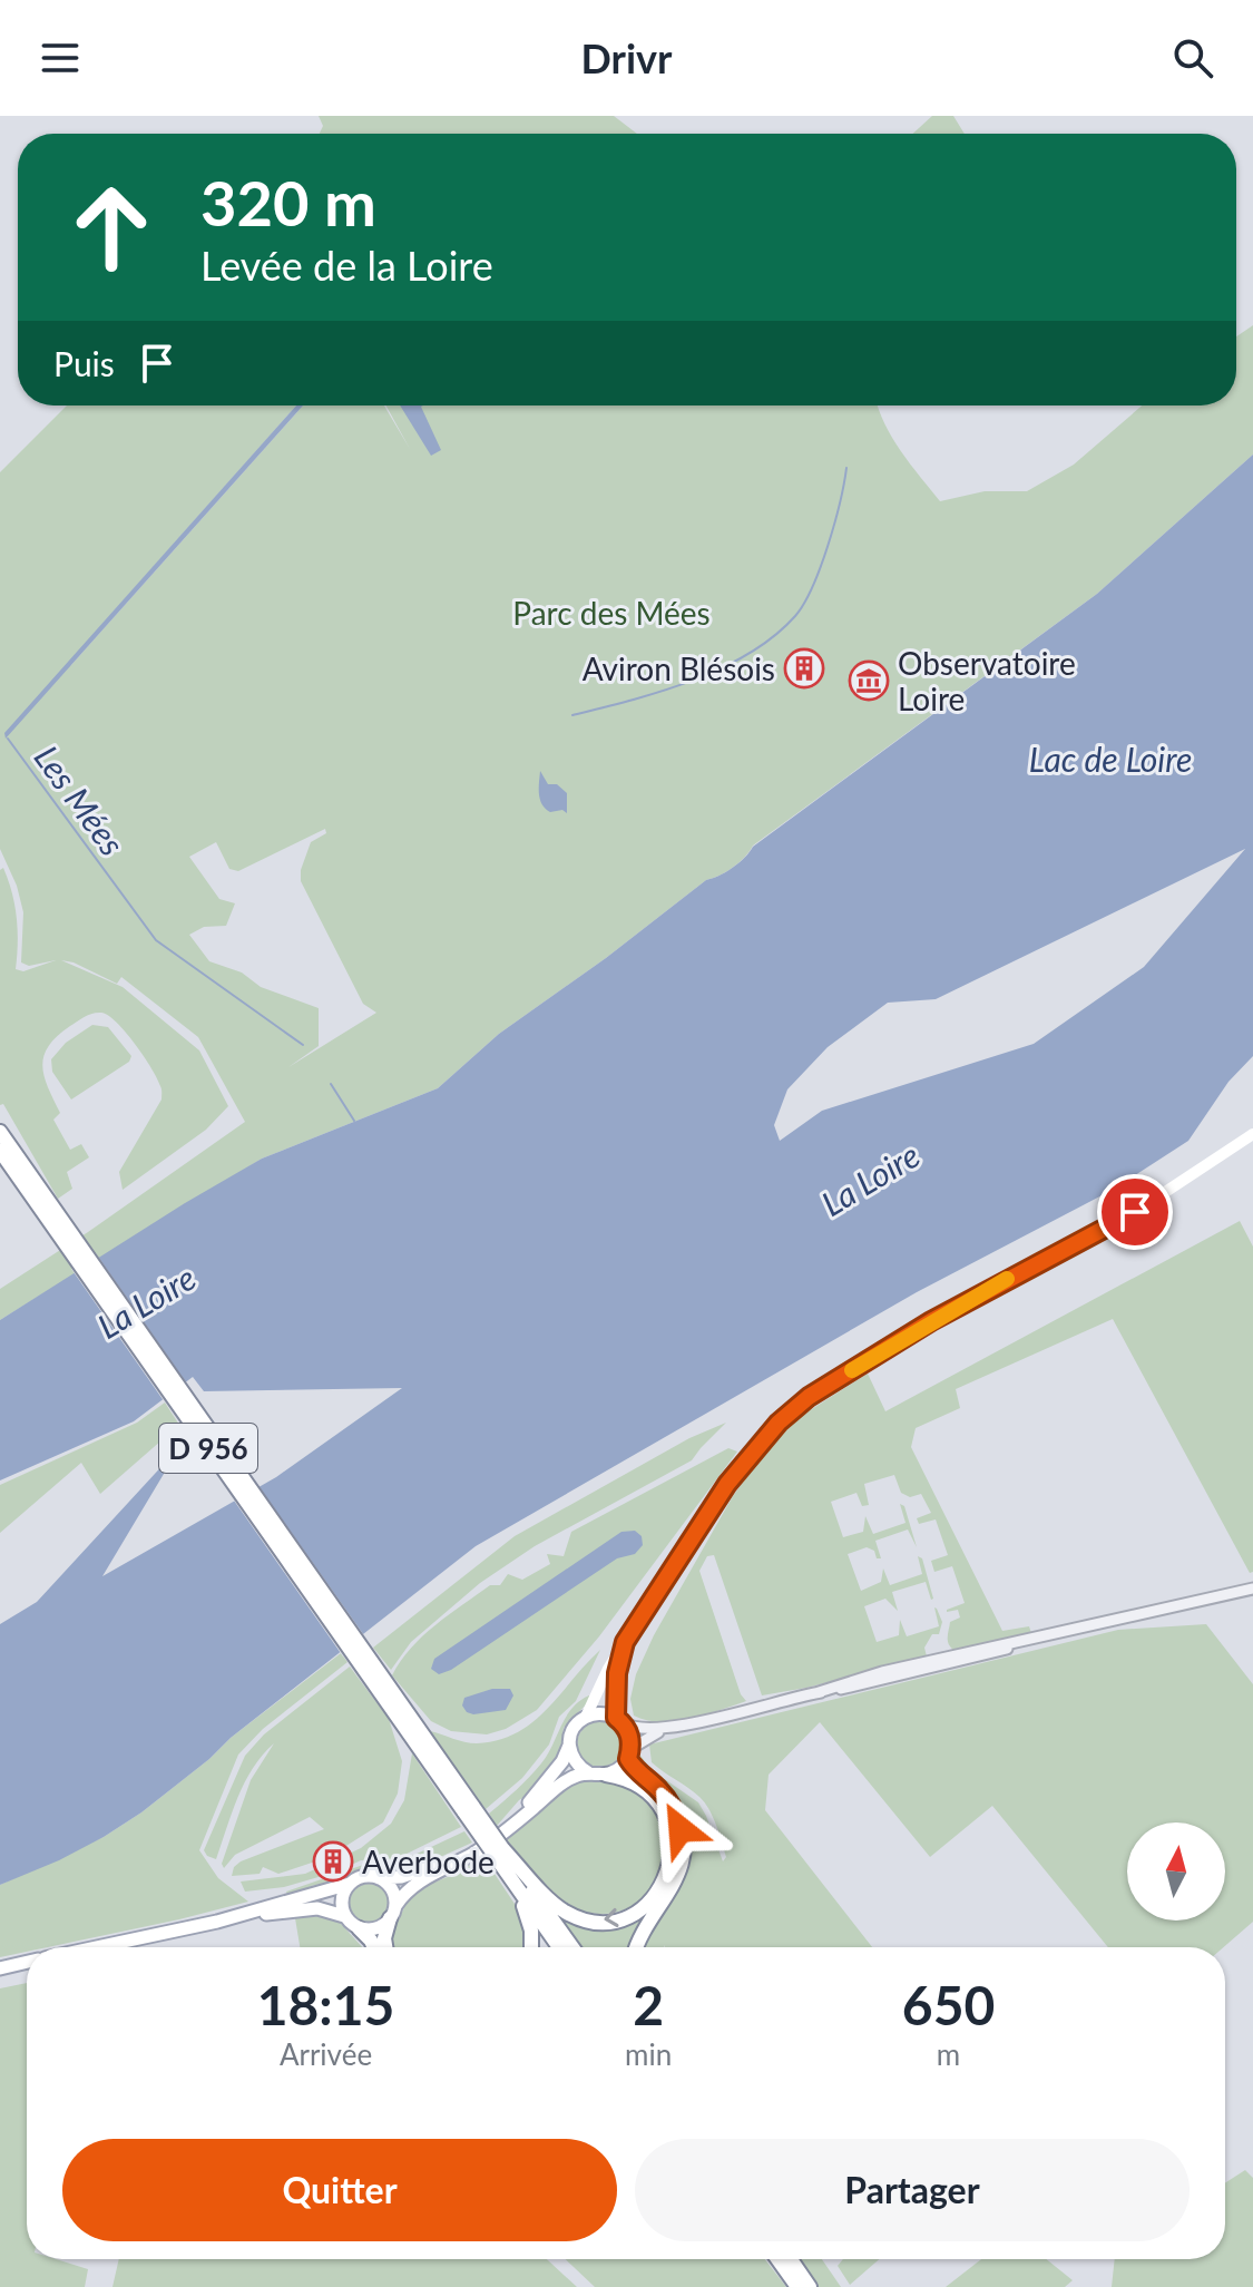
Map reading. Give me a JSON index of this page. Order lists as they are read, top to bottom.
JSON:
{
  "streets": {
    "highway": ["D 956"]
  },
  "water": ["Lac de Loire", "Les Mées", "La Loire"],
  "parks": ["Parc des Mées"],
  "places": {
    "building": ["Aviron Blésois", "Averbode"],
    "museum": ["Observatoire Loire"]
  },
  "north": "top",
  "page": {
    "header": "Drivr",
    "turn": ["320 m", "Levée de la Loire"],
    "then": "Puis",
    "eta": [
      "18:15",
      "Arrivée",
      "2",
      "min",
      "650",
      "m"
    ],
    "buttons": ["Quitter", "Partager"]
  }
}
